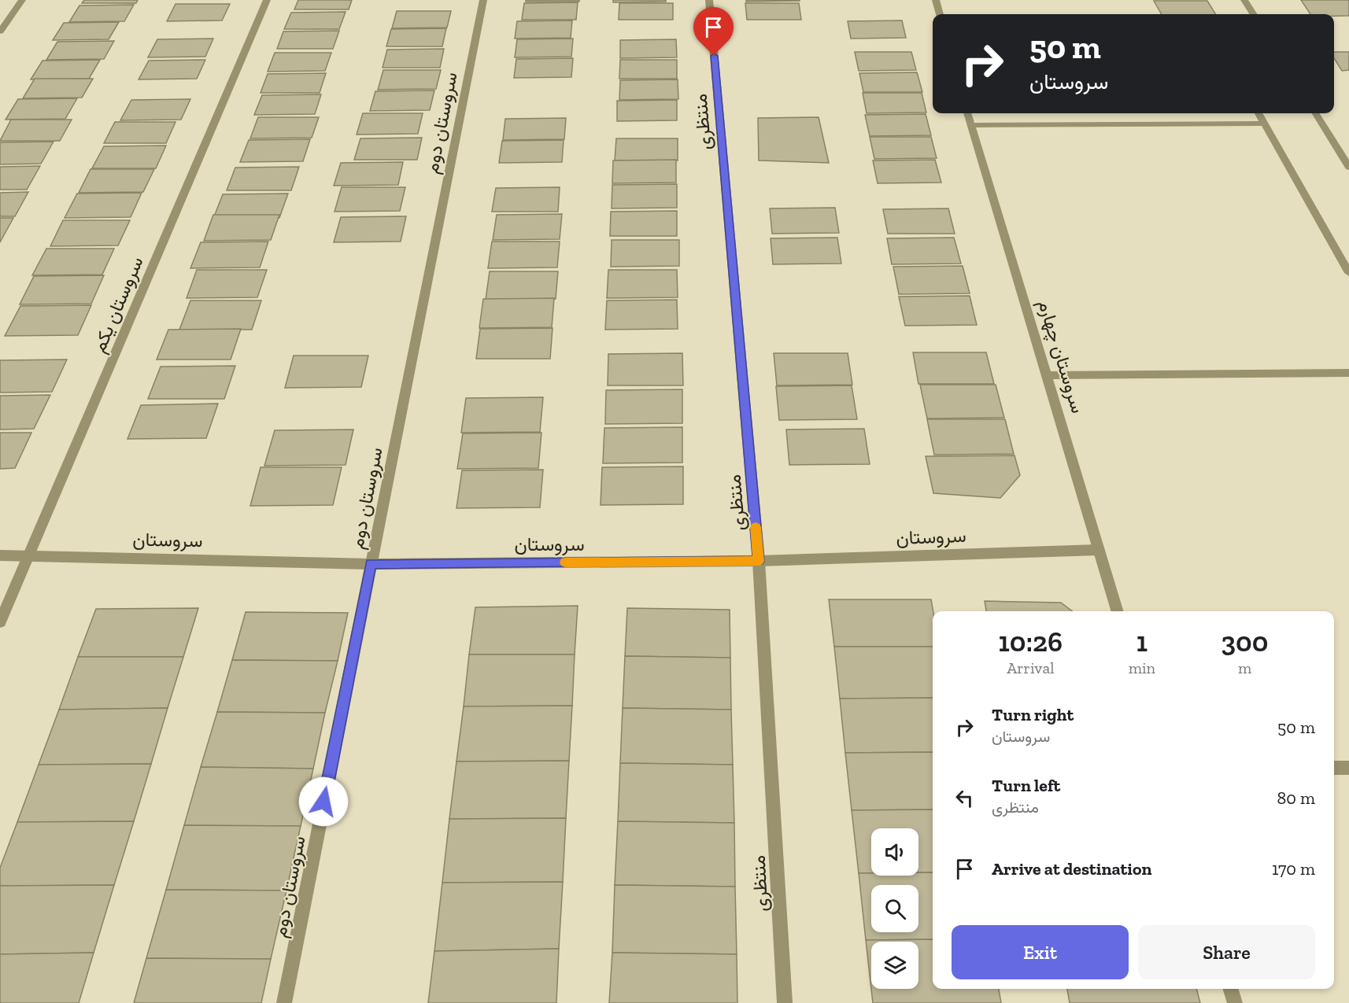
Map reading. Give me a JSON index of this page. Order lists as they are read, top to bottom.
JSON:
{
  "streets": {
    "street": [
      "منتظری",
      "سروستان دوم",
      "سروستان یکم",
      "سروستان چهارم",
      "سروستان"
    ]
  },
  "crossings": [
    ["منتظری", "سروستان"],
    ["سروستان دوم", "سروستان"],
    ["سروستان یکم", "سروستان"],
    ["سروستان چهارم", "سروستان"]
  ],
  "page": {
    "turn": ["50 m", "سروستان"],
    "eta": [
      "10:26",
      "Arrival",
      "1",
      "min",
      "300",
      "m"
    ],
    "list": [
      {
        "name": "Turn right",
        "note": "سروستان",
        "value": "50 m"
      },
      {
        "name": "Turn left",
        "note": "منتظری",
        "value": "80 m"
      },
      {
        "name": "Arrive at destination",
        "value": "170 m"
      }
    ],
    "buttons": ["Exit", "Share"]
  }
}
